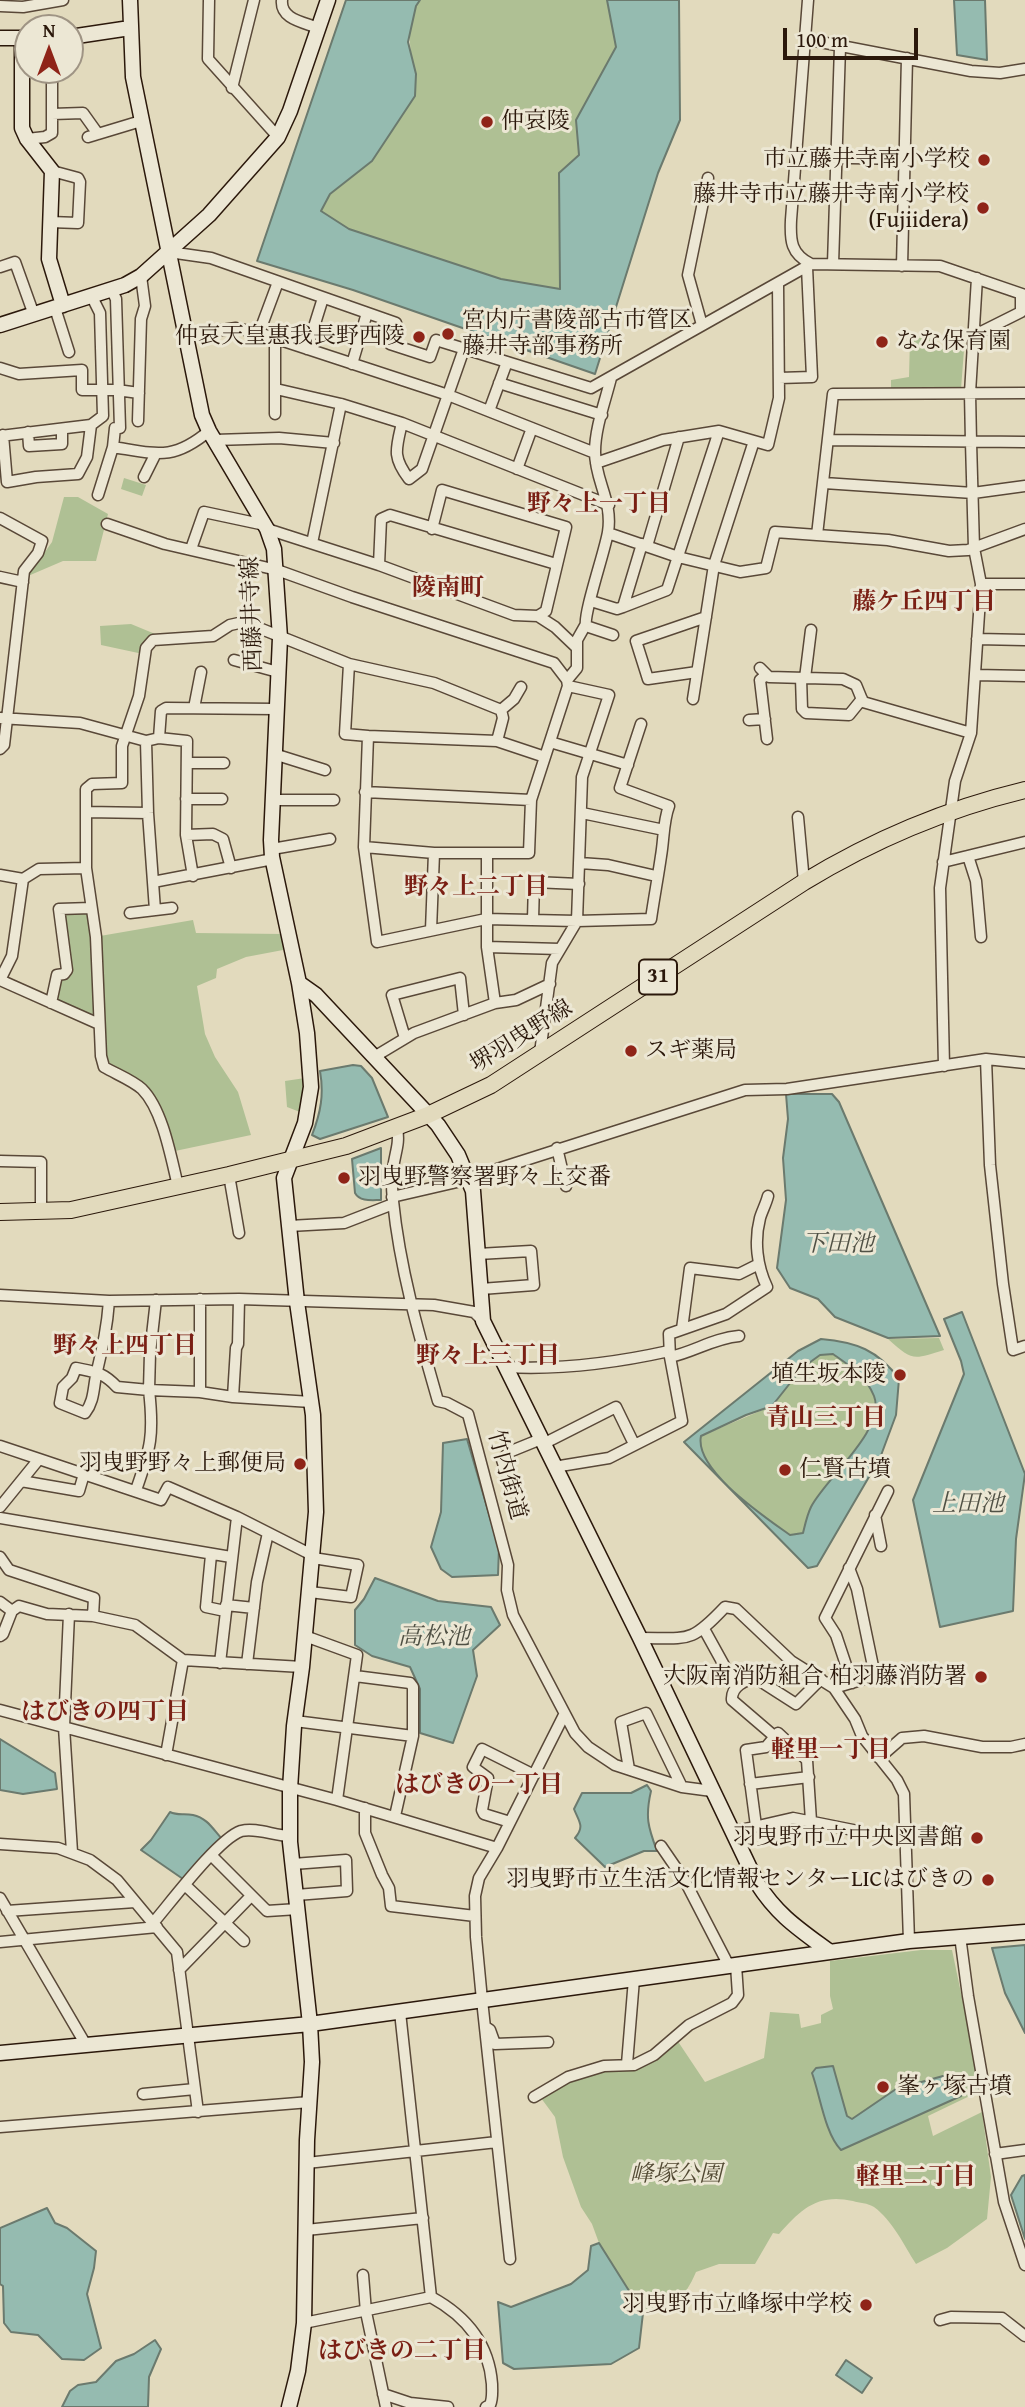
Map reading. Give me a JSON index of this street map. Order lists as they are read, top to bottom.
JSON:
{
  "streets": {
    "main road": ["31", "堺羽曳野線"],
    "street": ["西藤井寺線", "竹内街道"]
  },
  "crossings": [
    ["西藤井寺線", "堺羽曳野線"]
  ],
  "districts": [
    "野々上一丁目",
    "陵南町",
    "藤ケ丘四丁目",
    "野々上二丁目",
    "野々上四丁目",
    "野々上三丁目",
    "青山三丁目",
    "はびきの四丁目",
    "軽里一丁目",
    "はびきの一丁目",
    "軽里二丁目",
    "はびきの二丁目"
  ],
  "water": ["下田池", "上田池", "高松池"],
  "parks": ["峰塚公園"],
  "places": [
    "仲哀陵",
    "市立藤井寺南小学校",
    "藤井寺市立藤井寺南小学校 (Fujiidera)",
    "宮内庁書陵部古市管区 藤井寺部事務所",
    "仲哀天皇惠我長野西陵",
    "なな保育園",
    "スギ薬局",
    "羽曳野警察署野々上交番",
    "埴生坂本陵",
    "羽曳野野々上郵便局",
    "仁賢古墳",
    "大阪南消防組合 柏羽藤消防署",
    "羽曳野市立中央図書館",
    "羽曳野市立生活文化情報センターLICはびきの",
    "峯ヶ塚古墳",
    "羽曳野市立峰塚中学校"
  ],
  "scale_bar": "100 m",
  "north": "top"
}
